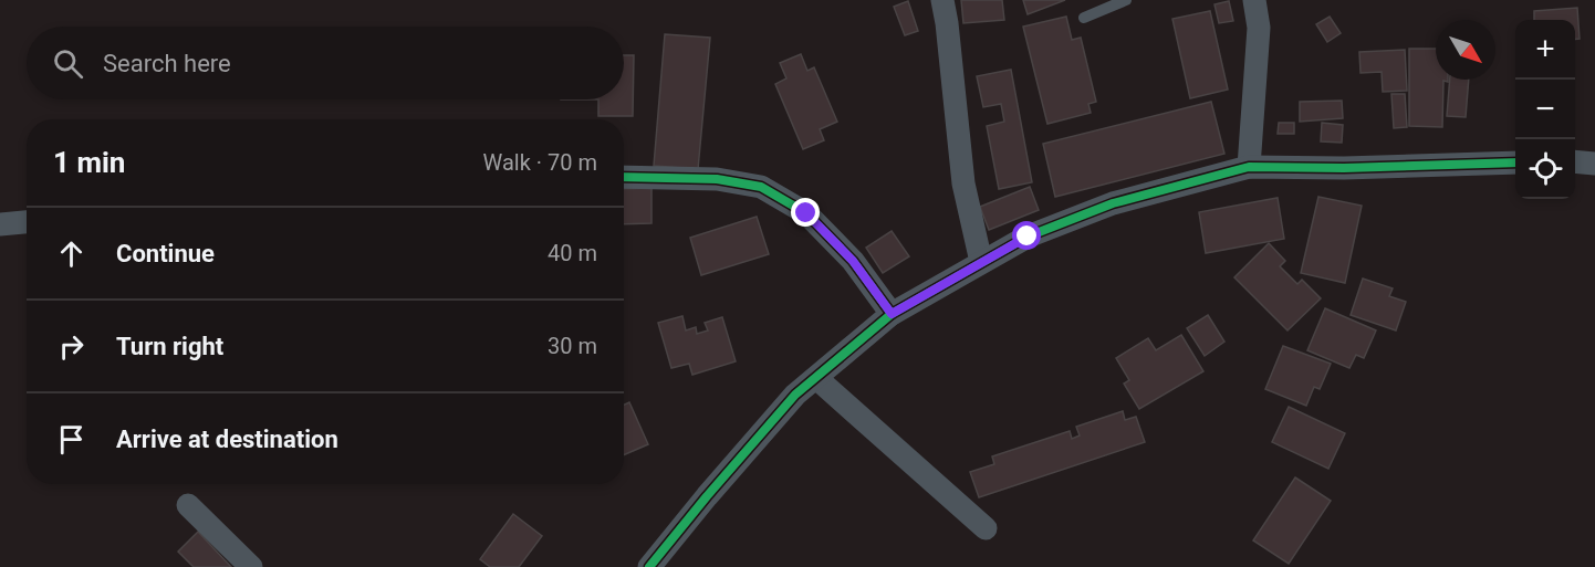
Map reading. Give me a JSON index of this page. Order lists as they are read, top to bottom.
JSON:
{
  "north": "bottom right",
  "page": {
    "map_buttons": ["+", "−"],
    "search": "Search here",
    "heading": ["1 min", "Walk · 70 m"],
    "list": [
      ["Continue", "40 m"],
      ["Turn right", "30 m"],
      "Arrive at destination"
    ]
  }
}
